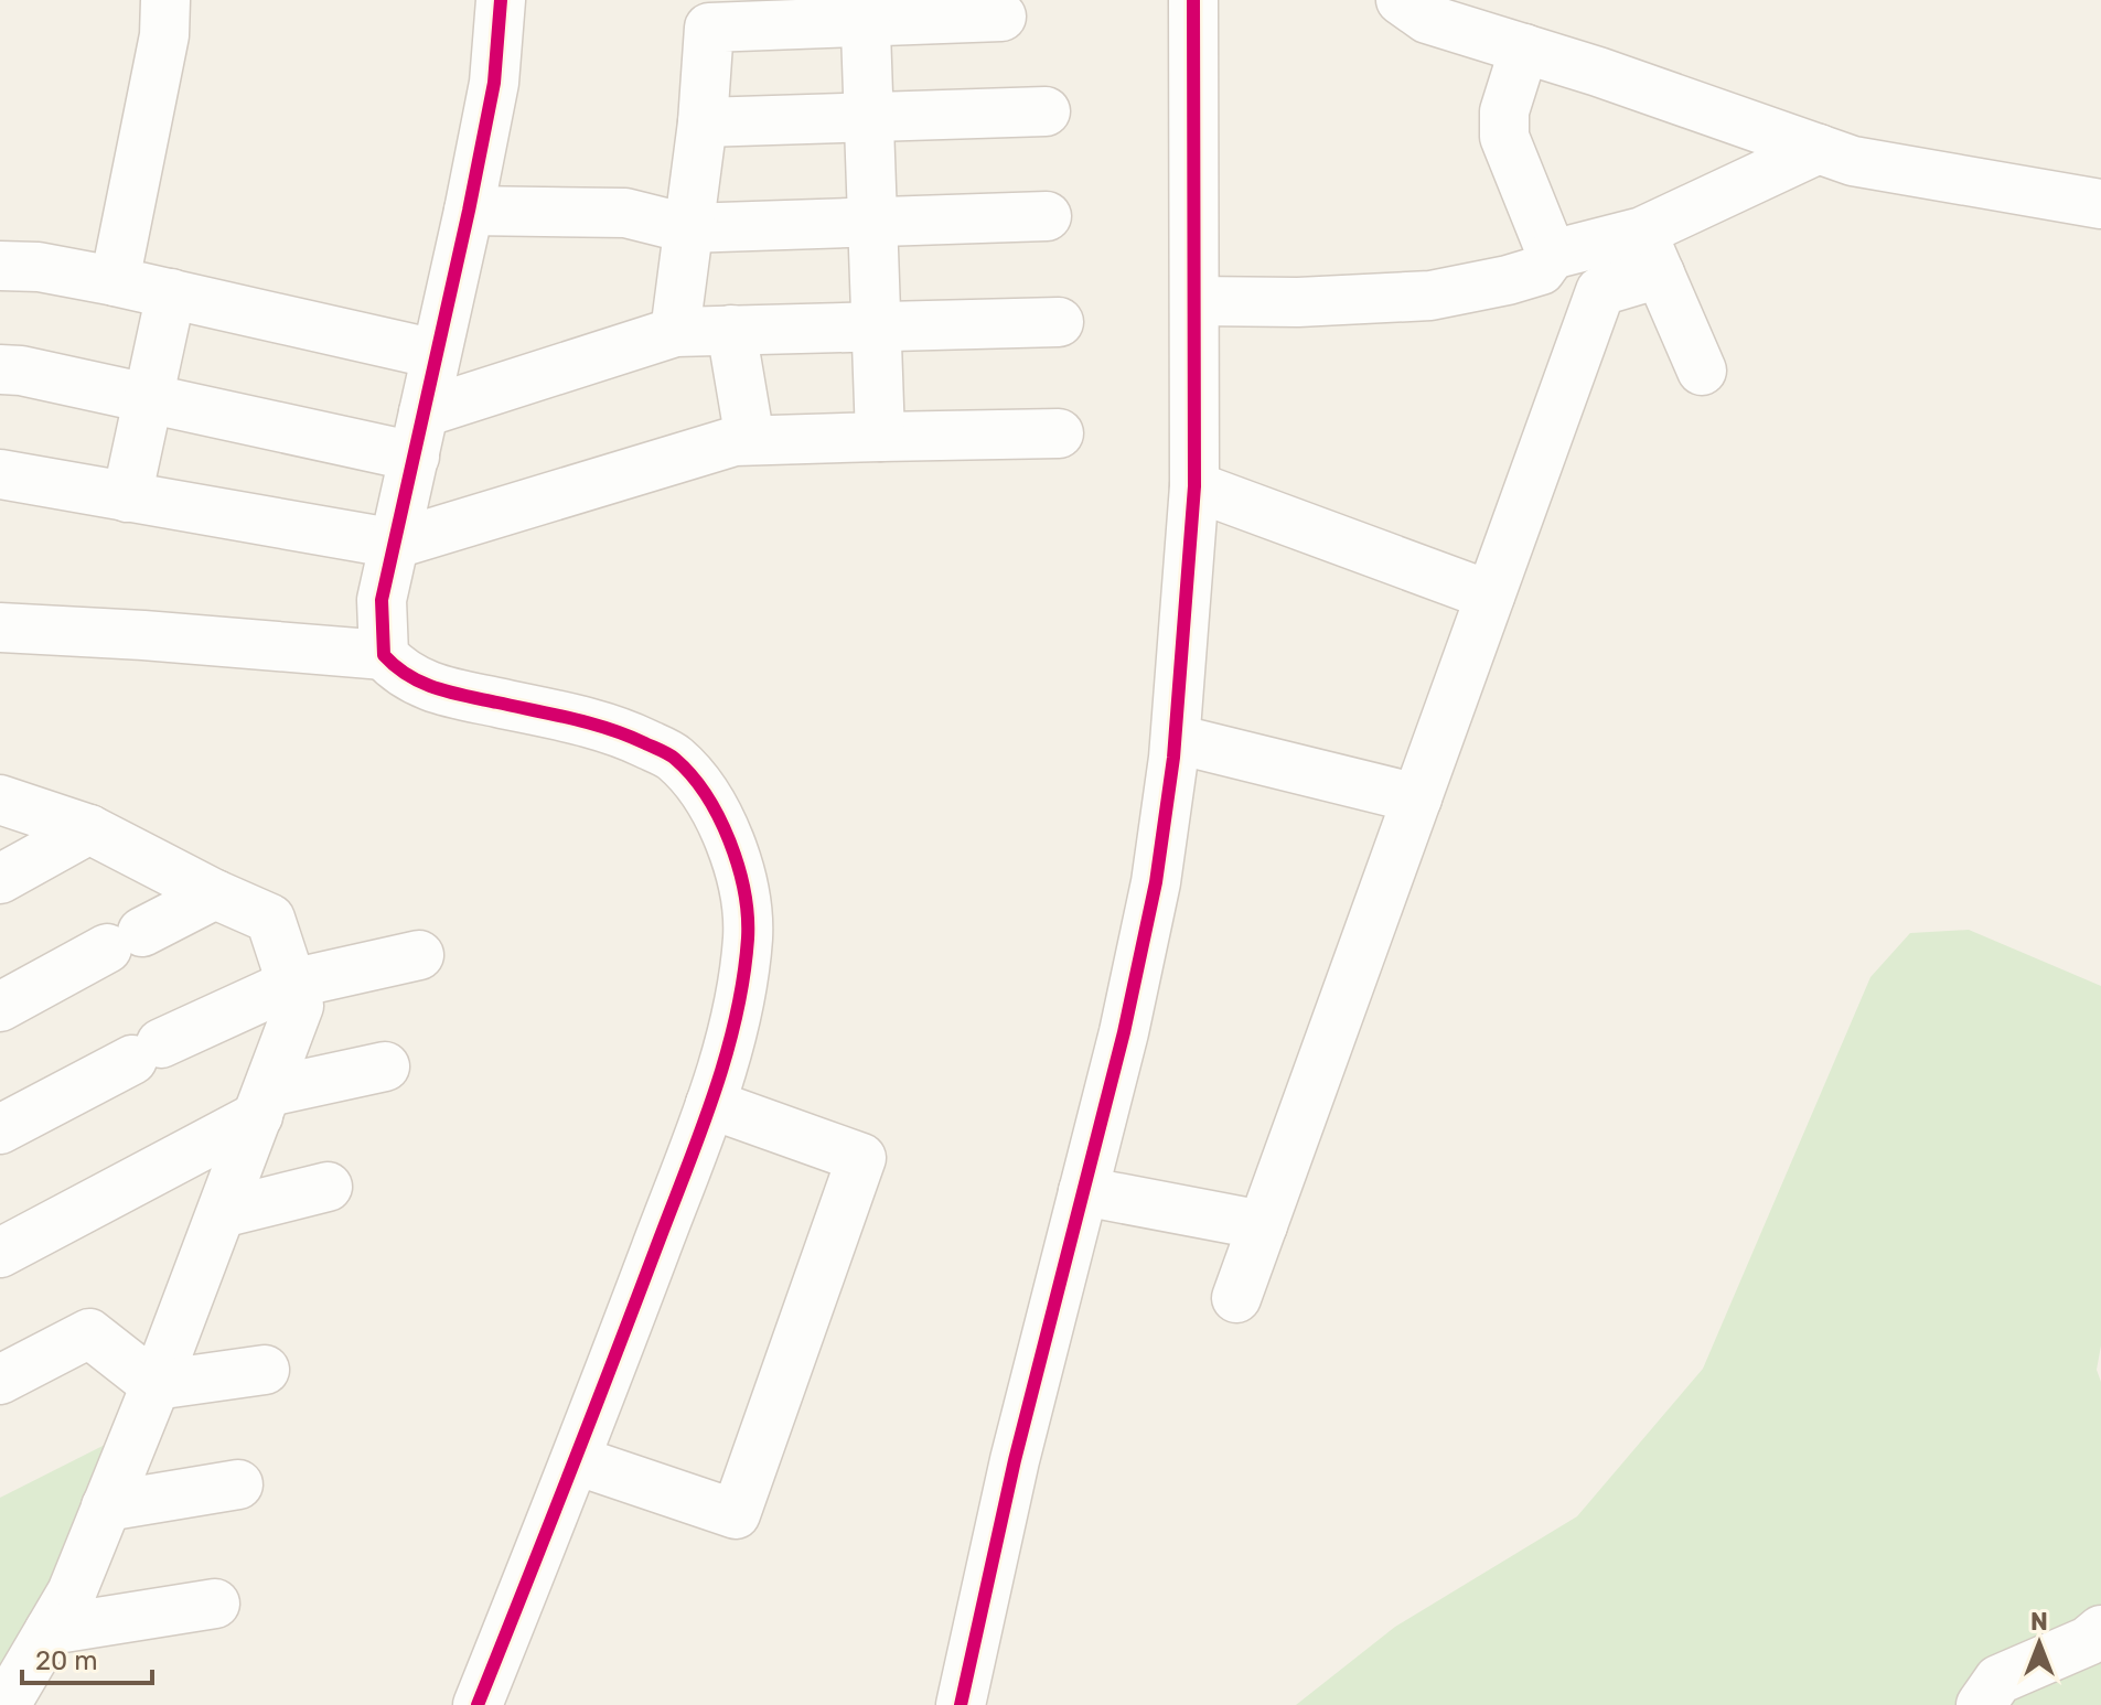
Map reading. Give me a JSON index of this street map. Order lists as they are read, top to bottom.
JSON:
{
  "scale_bar": "20 m",
  "north": "top"
}
